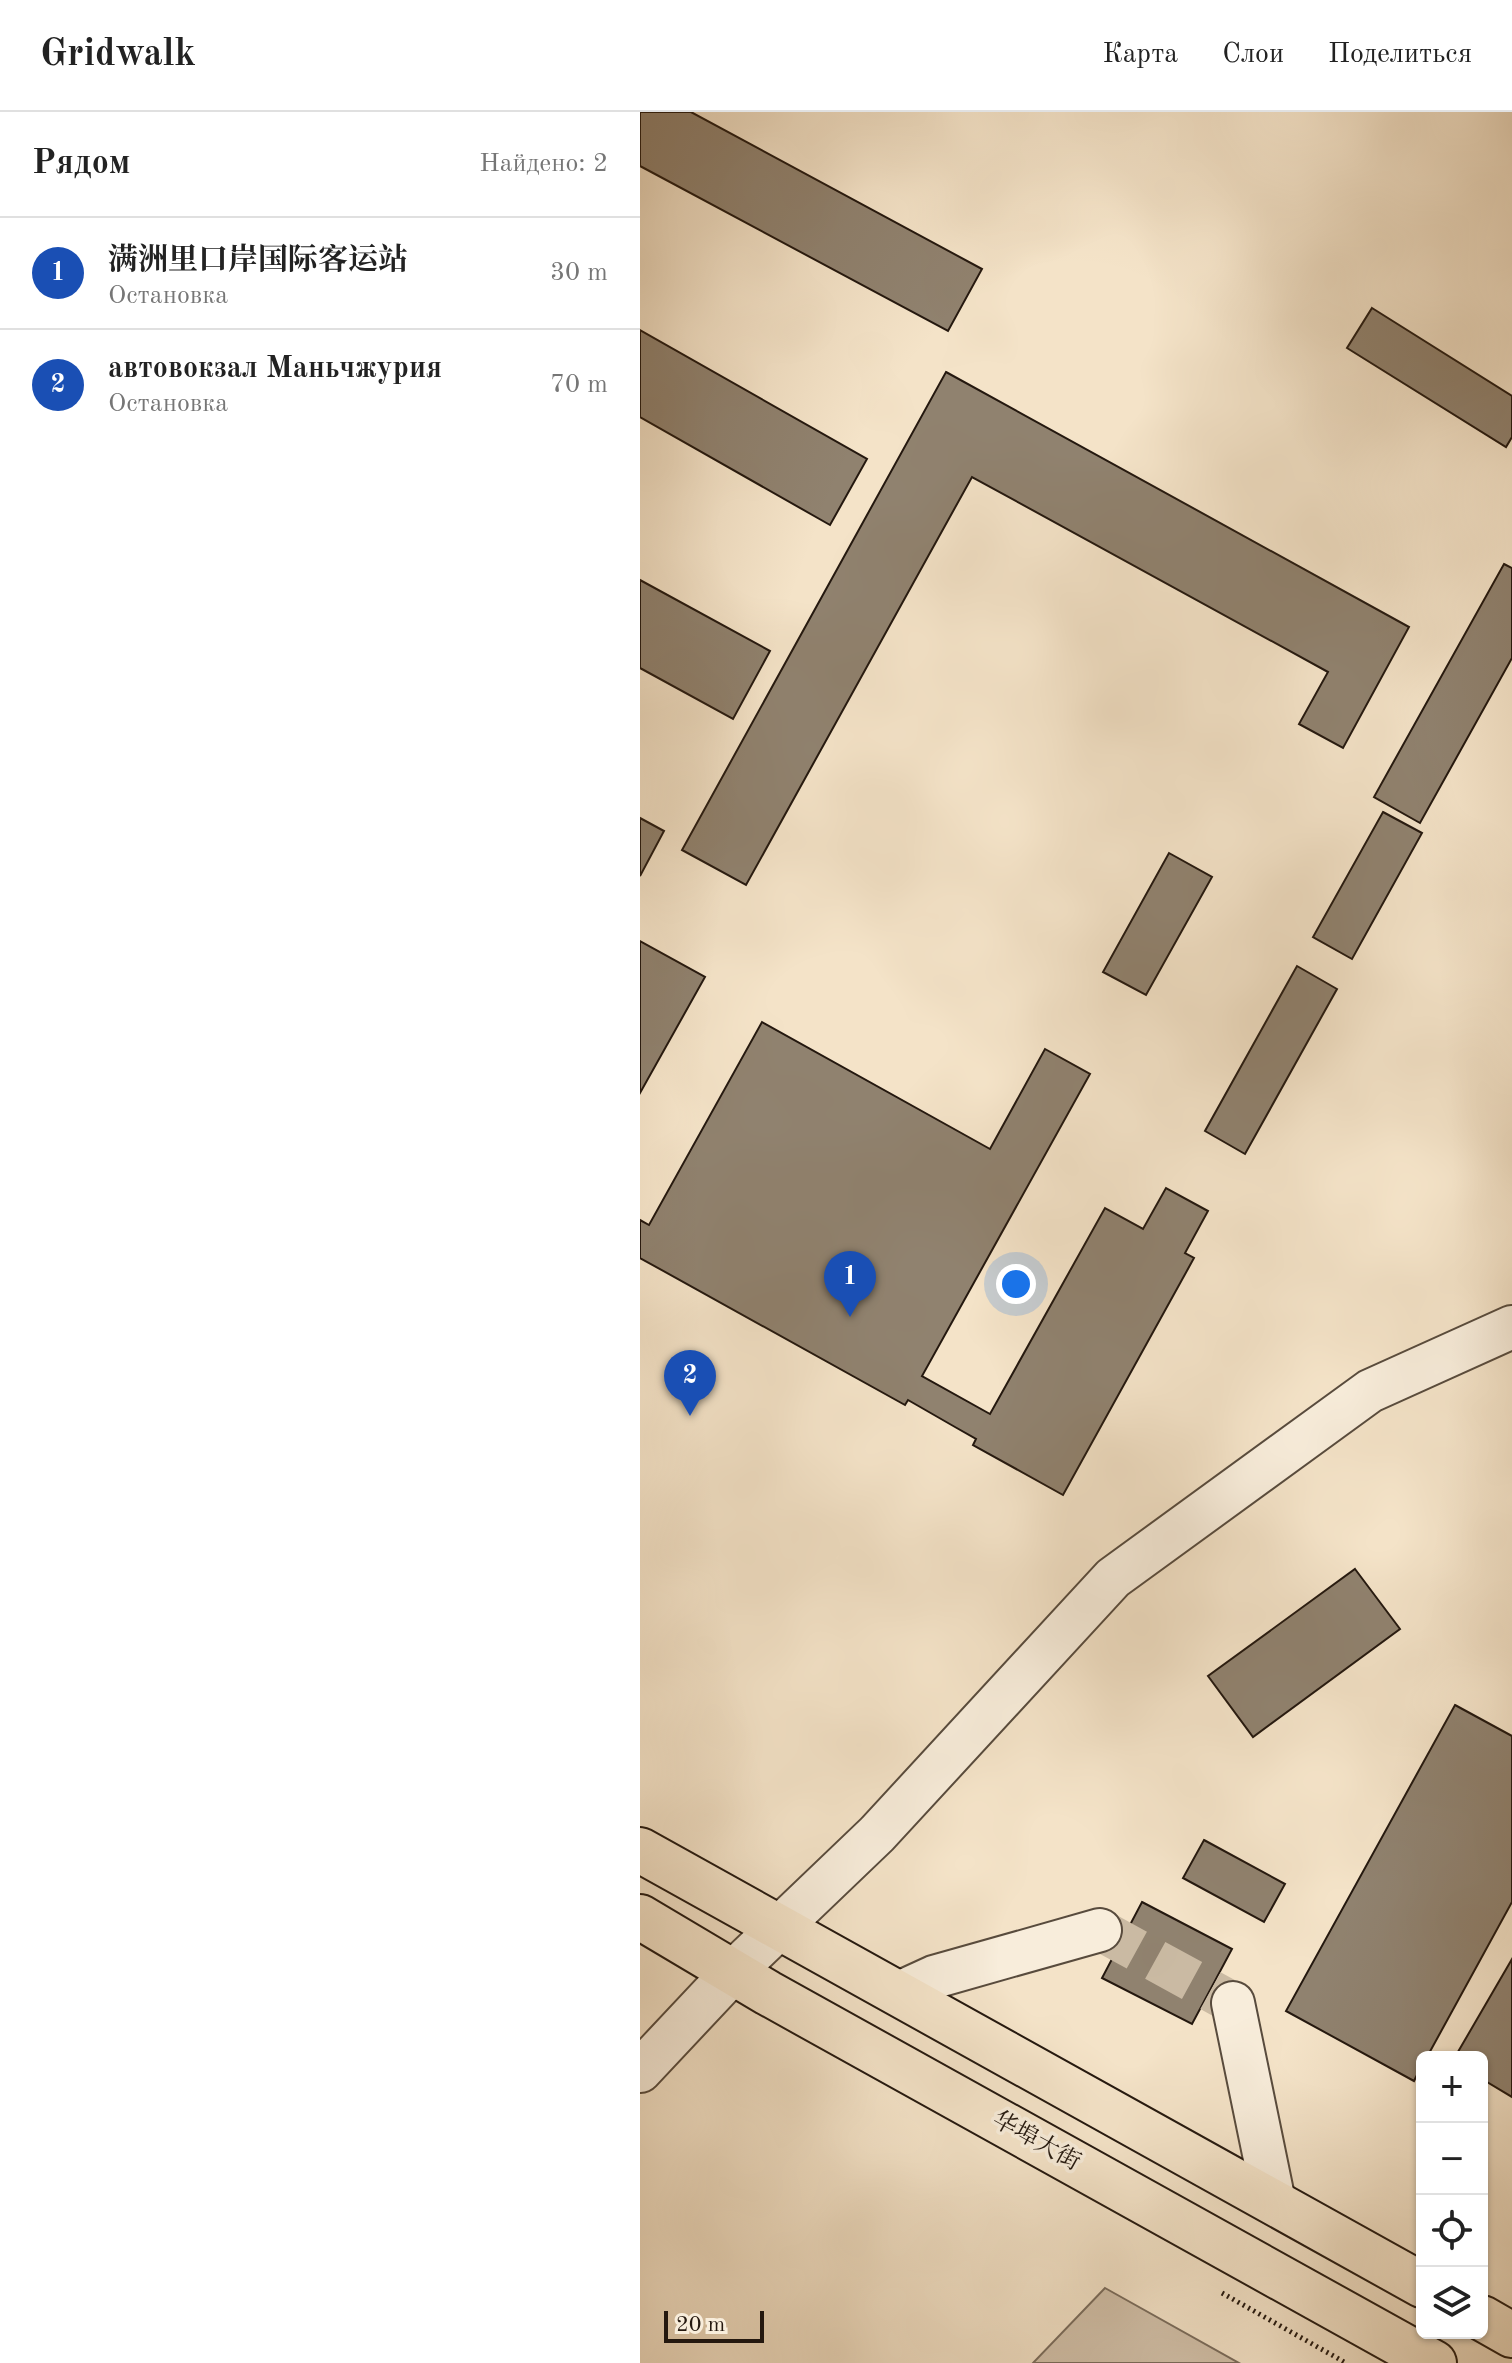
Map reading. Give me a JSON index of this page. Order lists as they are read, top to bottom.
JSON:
{
  "streets": {
    "highway": ["华埠大街"]
  },
  "scale_bar": "20 m",
  "page": {
    "header": "Gridwalk",
    "nav": ["Карта", "Слои", "Поделиться"],
    "heading": ["Рядом", "Найдено: 2"],
    "list": [
      {
        "mark": "1",
        "name": "满洲里口岸国际客运站",
        "note": "Остановка",
        "value": "30 m"
      },
      {
        "mark": "2",
        "name": "автовокзал Маньчжурия",
        "note": "Остановка",
        "value": "70 m"
      }
    ],
    "pins": ["1", "2"],
    "map_buttons": ["+", "−"],
    "scale": "20 m"
  }
}
